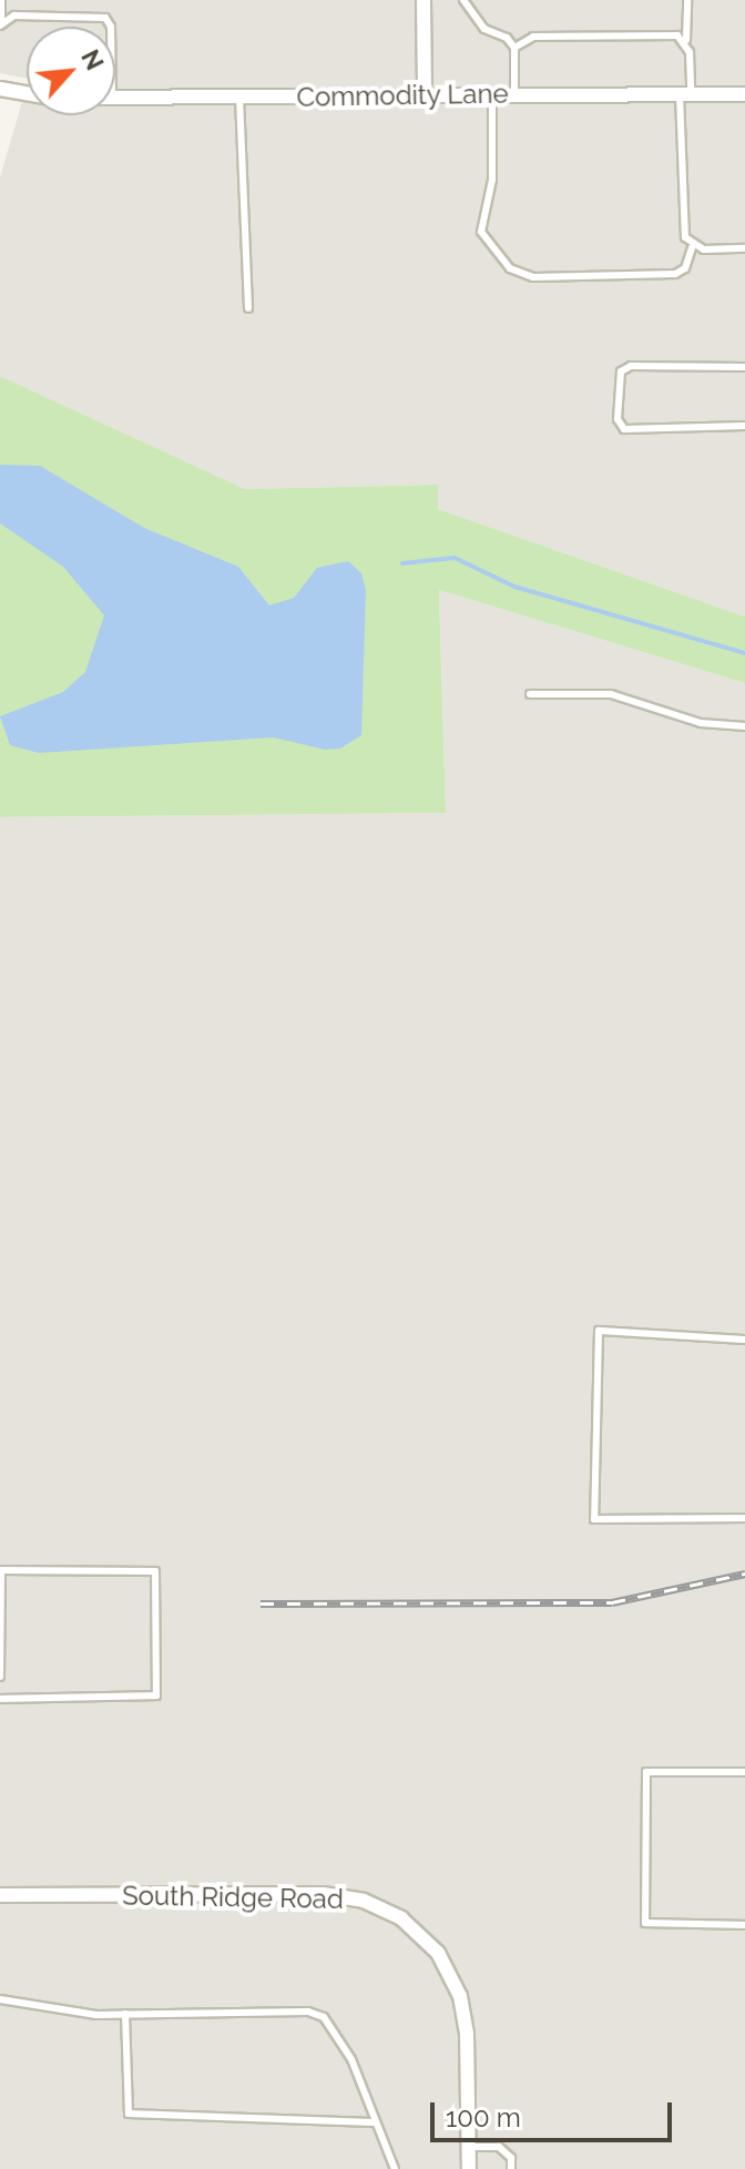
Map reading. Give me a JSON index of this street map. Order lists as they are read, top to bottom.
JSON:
{
  "streets": {
    "street": ["Commodity Lane", "South Ridge Road"]
  },
  "scale_bar": "100 m",
  "north": "top right"
}
